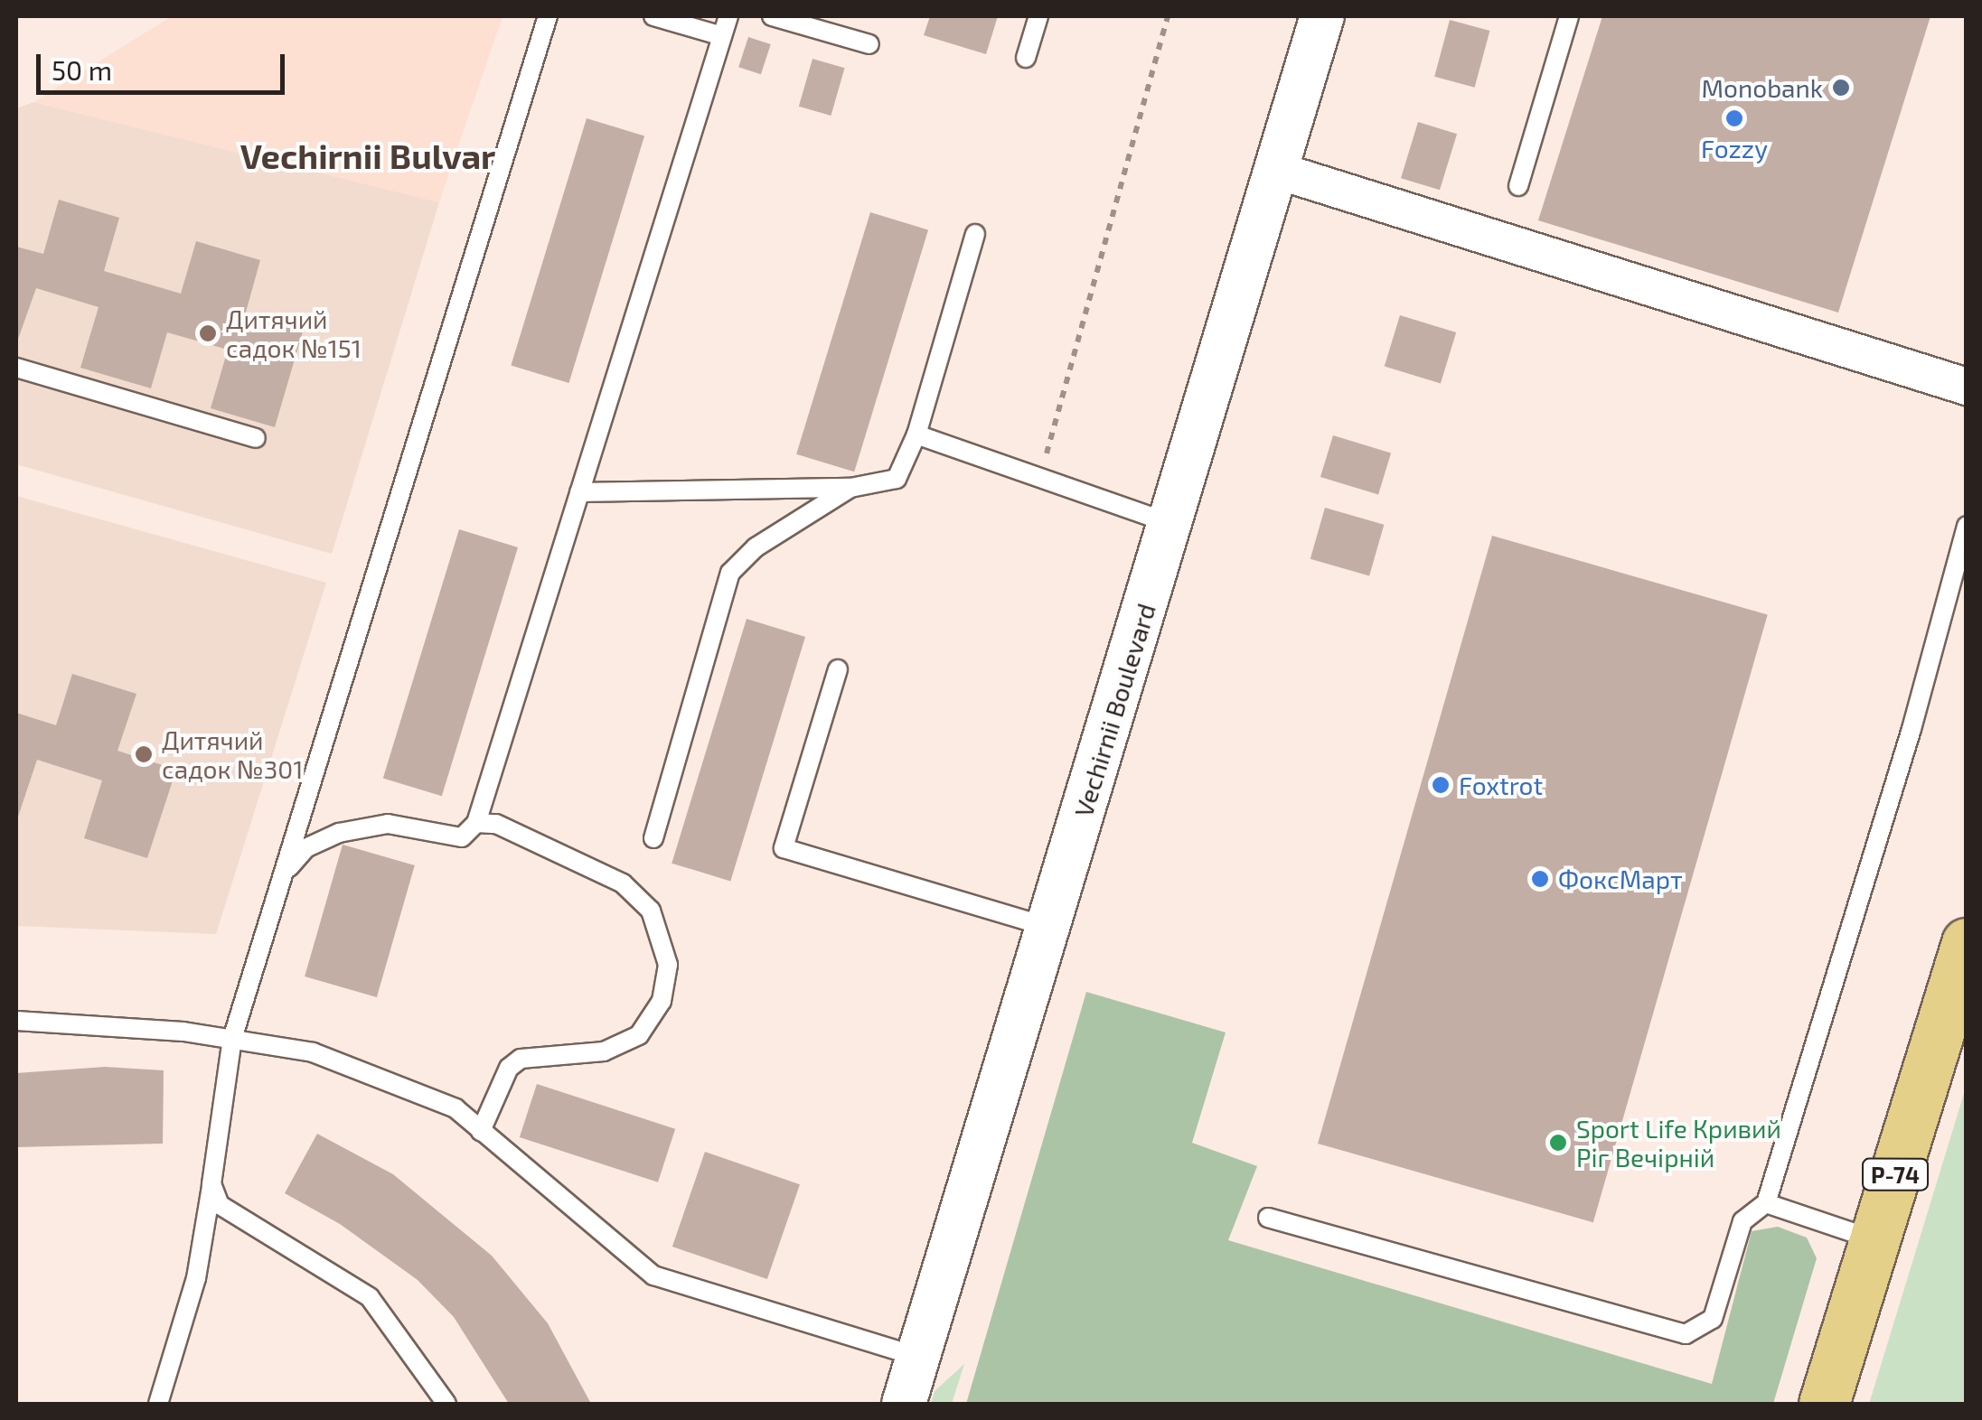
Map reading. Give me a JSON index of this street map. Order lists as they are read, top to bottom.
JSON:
{
  "streets": {
    "main road": ["Р-74"],
    "street": ["Vechirnii Boulevard"]
  },
  "districts": ["Vechirnii Bulvar"],
  "places": [
    "Monobank",
    "Fozzy",
    "Дитячий садок №151",
    "Дитячий садок №301",
    "Foxtrot",
    "ФоксМарт",
    "Sport Life Кривий Ріг Вечірній"
  ],
  "scale_bar": "50 m"
}
